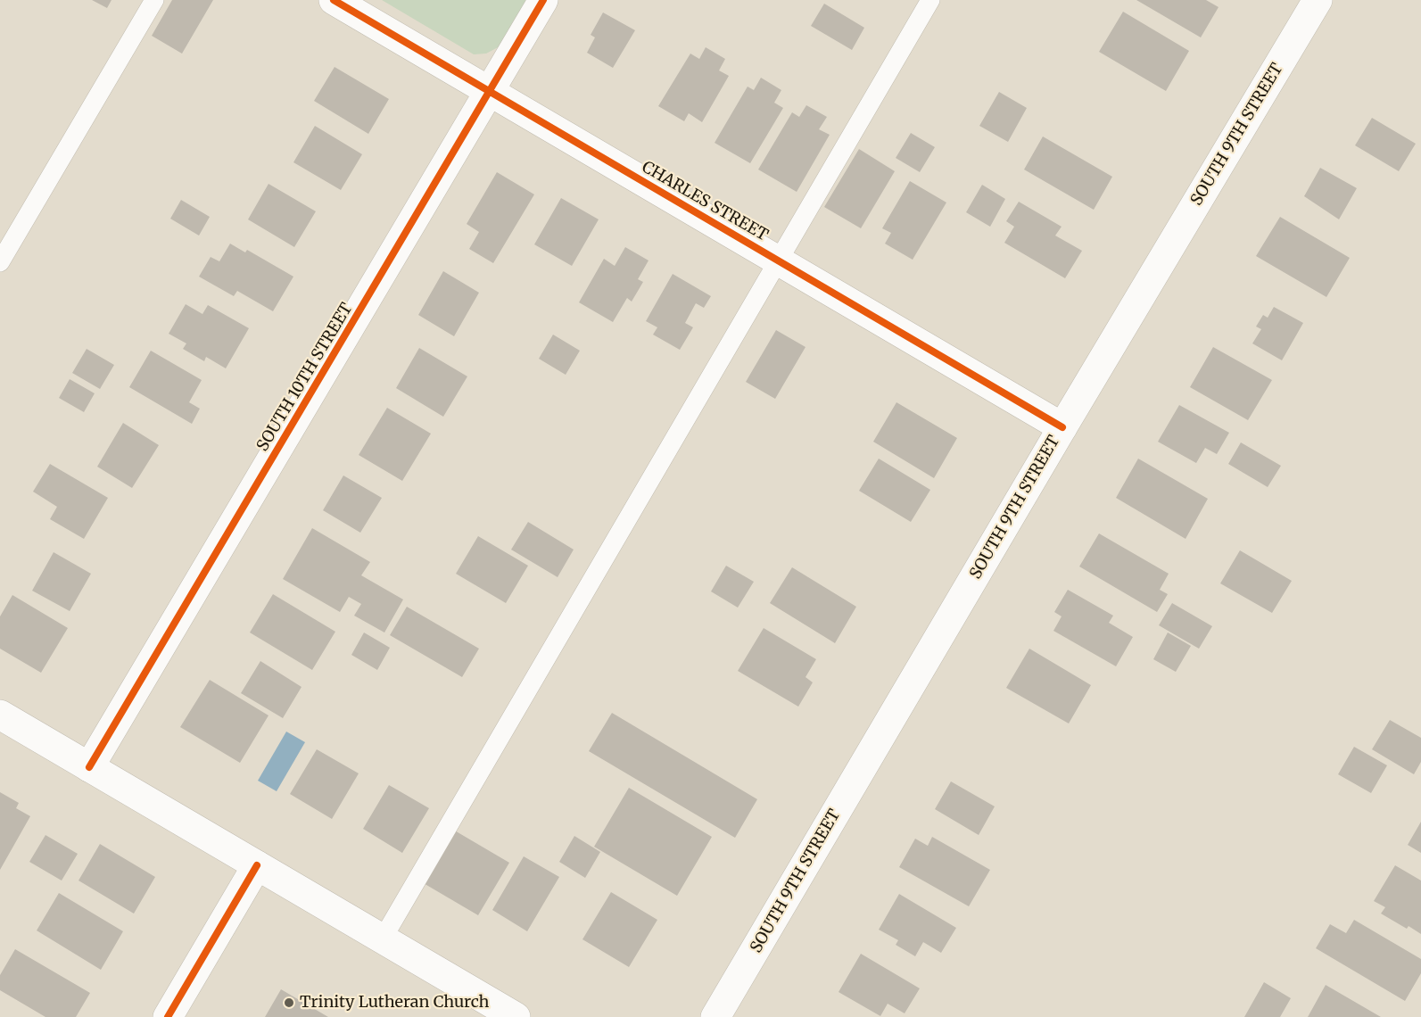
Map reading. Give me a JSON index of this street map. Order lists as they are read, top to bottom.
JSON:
{
  "streets": {
    "street": ["SOUTH 9TH STREET", "CHARLES STREET", "SOUTH 10TH STREET"]
  },
  "crossings": [
    ["SOUTH 9TH STREET", "CHARLES STREET"],
    ["CHARLES STREET", "SOUTH 10TH STREET"]
  ],
  "places": ["Trinity Lutheran Church"]
}
